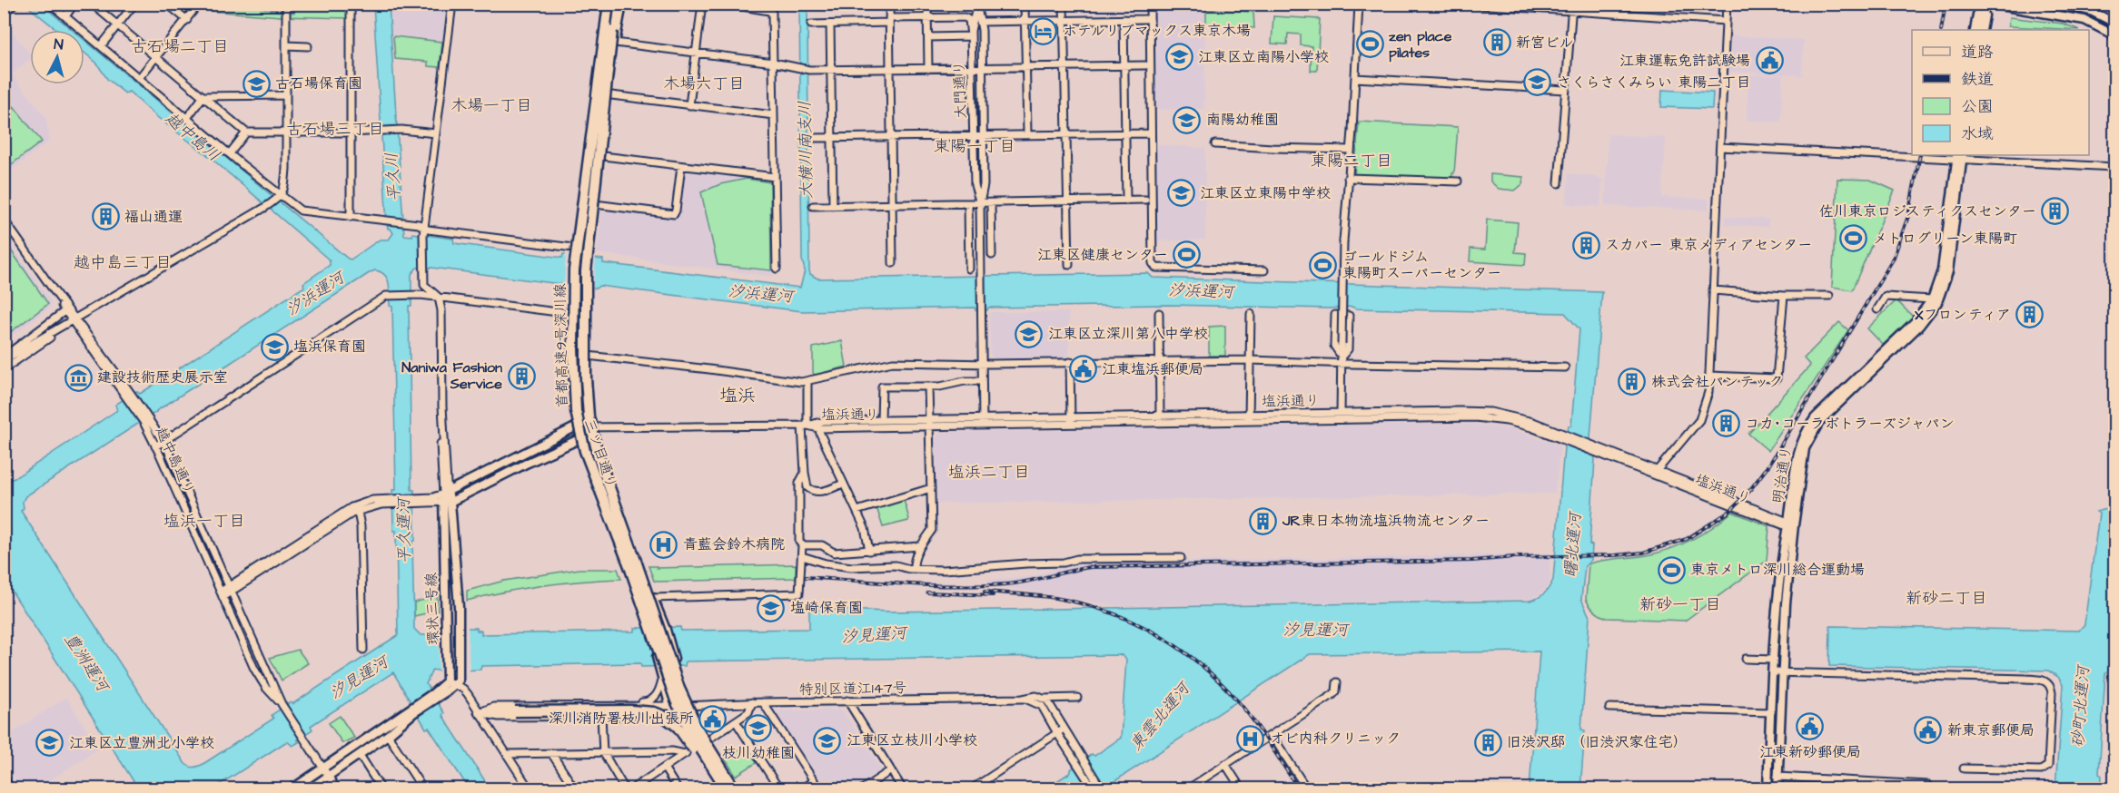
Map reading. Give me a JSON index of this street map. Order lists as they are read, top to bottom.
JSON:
{
  "streets": {
    "highway": ["首都高速9号深川線"],
    "main road": ["三ツ目通り", "明治通り", "環状三号線"],
    "street": [
      "大門通り",
      "塩浜通り",
      "越中島通り",
      "特別区道江147号"
    ]
  },
  "crossings": [
    ["首都高速9号深川線", "三ツ目通り"],
    ["塩浜通り", "三ツ目通り"],
    ["塩浜通り", "明治通り"],
    ["三ツ目通り", "特別区道江147号"]
  ],
  "districts": [
    "古石場二丁目",
    "木場六丁目",
    "木場一丁目",
    "古石場三丁目",
    "東陽一丁目",
    "東陽二丁目",
    "越中島三丁目",
    "塩浜",
    "塩浜二丁目",
    "塩浜一丁目",
    "新砂二丁目",
    "新砂一丁目"
  ],
  "water": [
    "越中島川",
    "大横川南支川",
    "平久川",
    "汐浜運河",
    "平久運河",
    "曙北運河",
    "汐見運河",
    "豊洲運河",
    "砂町北運河",
    "東雲北運河"
  ],
  "places": {
    "hotel": ["ホテルリブマックス東京木場"],
    "building": [
      "新宮ビル",
      "佐川東京ロジスティクスセンター",
      "福山通運",
      "スカパー 東京メディアセンター",
      "Xフロンティア",
      "Naniwa Fashion Service",
      "株式会社パンテック",
      "コカ･コーラボトラーズジャパン",
      "JR東日本物流塩浜物流センター",
      "旧渋沢邸 （旧渋沢家住宅）"
    ],
    "sports": [
      "zen place pilates",
      "メトログリーン東陽町",
      "江東区健康センター",
      "ゴールドジム 東陽町スーパーセンター",
      "東京メトロ深川総合運動場"
    ],
    "school or university": [
      "江東区立南陽小学校",
      "さくらさくみらい 東陽二丁目",
      "古石場保育園",
      "南陽幼稚園",
      "江東区立東陽中学校",
      "江東区立深川第八中学校",
      "塩浜保育園",
      "塩崎保育園",
      "枝川幼稚園",
      "江東区立枝川小学校",
      "江東区立豊洲北小学校"
    ],
    "public building": [
      "江東運転免許試験場",
      "江東塩浜郵便局",
      "深川消防署枝川出張所",
      "江東新砂郵便局",
      "新東京郵便局"
    ],
    "museum": ["建設技術歴史展示室"],
    "hospital": ["青藍会鈴木病院", "オビ内科クリニック"]
  },
  "legend": [
    "道路",
    "鉄道",
    "公園",
    "水域"
  ],
  "north": "top"
}
